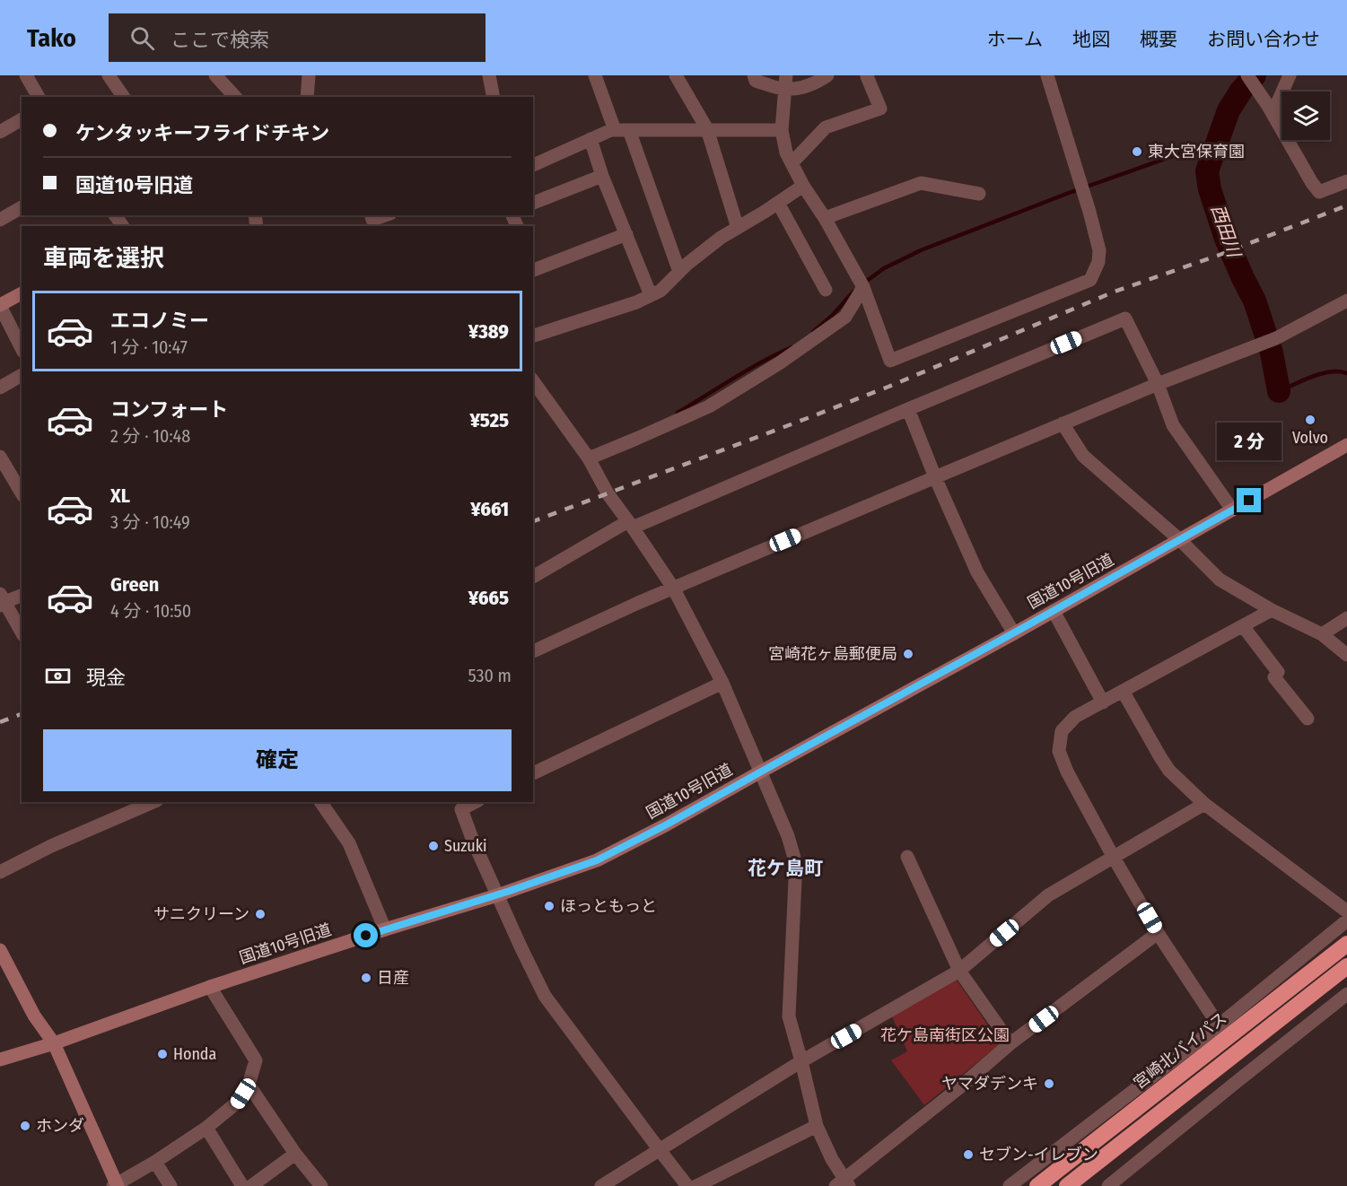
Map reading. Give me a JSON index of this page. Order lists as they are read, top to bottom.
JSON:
{
  "streets": {
    "highway": ["宮崎北バイパス"],
    "street": ["国道10号旧道"]
  },
  "districts": ["花ケ島町"],
  "water": ["西田川"],
  "parks": ["花ケ島南街区公園"],
  "places": [
    "東大宮保育園",
    "Volvo",
    "宮崎花ヶ島郵便局",
    "Suzuki",
    "ほっともっと",
    "サニクリーン",
    "日産",
    "Honda",
    "ヤマダデンキ",
    "ホンダ",
    "セブン-イレブン"
  ],
  "page": {
    "header": "Tako",
    "search": "ここで検索",
    "nav": [
      "ホーム",
      "地図",
      "概要",
      "お問い合わせ"
    ],
    "banner": ["ケンタッキーフライドチキン", "国道10号旧道"],
    "heading": "車両を選択",
    "list": [
      {
        "name": "エコノミー",
        "note": "1 分 · 10:47",
        "value": "¥389"
      },
      {
        "name": "コンフォート",
        "note": "2 分 · 10:48",
        "value": "¥525"
      },
      {
        "name": "XL",
        "note": "3 分 · 10:49",
        "value": "¥661"
      },
      {
        "name": "Green",
        "note": "4 分 · 10:50",
        "value": "¥665"
      }
    ],
    "bubble": "2 分",
    "pay": ["現金", "530 m"],
    "buttons": "確定"
  }
}
